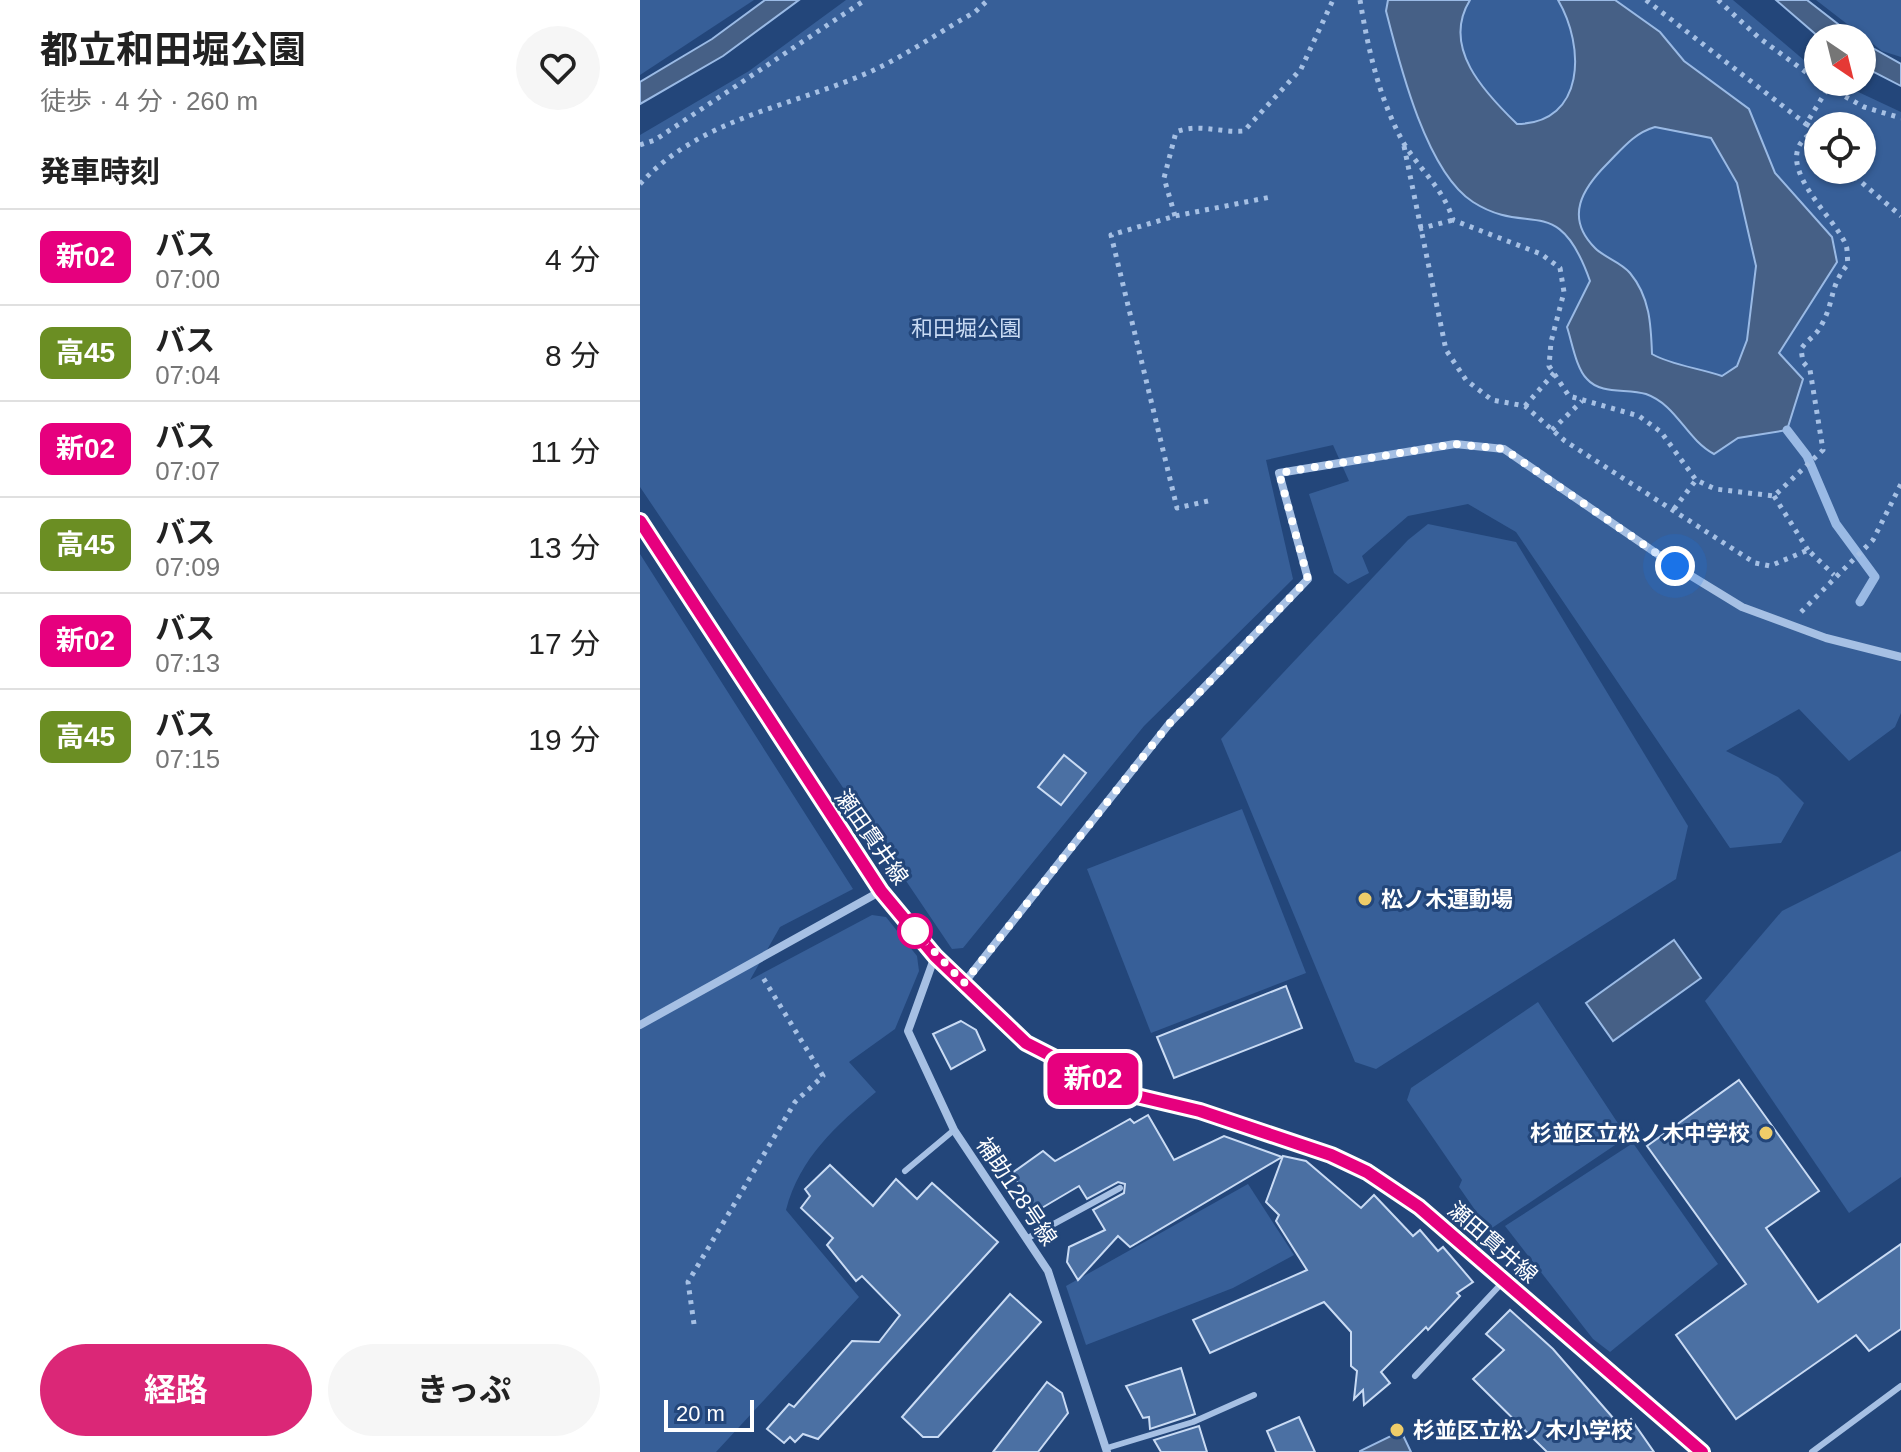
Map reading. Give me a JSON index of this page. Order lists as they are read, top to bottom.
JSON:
{
  "streets": {
    "main road": ["瀬田貫井線"],
    "street": ["補助128号線"]
  },
  "crossings": [
    ["瀬田貫井線", "補助128号線"]
  ],
  "parks": ["和田堀公園"],
  "places": ["松ノ木運動場", "杉並区立松ノ木中学校", "杉並区立松ノ木小学校"],
  "lines": ["bus line 新02"],
  "scale_bar": "20 m",
  "north": "bottom right",
  "page": {
    "heading": [
      ["都立和田堀公園", "徒歩 · 4 分 · 260 m"],
      "発車時刻"
    ],
    "on_map": "新02",
    "list": [
      {
        "mark": "新02",
        "name": "バス",
        "note": "07:00",
        "value": "4 分"
      },
      {
        "mark": "高45",
        "name": "バス",
        "note": "07:04",
        "value": "8 分"
      },
      {
        "mark": "新02",
        "name": "バス",
        "note": "07:07",
        "value": "11 分"
      },
      {
        "mark": "高45",
        "name": "バス",
        "note": "07:09",
        "value": "13 分"
      },
      {
        "mark": "新02",
        "name": "バス",
        "note": "07:13",
        "value": "17 分"
      },
      {
        "mark": "高45",
        "name": "バス",
        "note": "07:15",
        "value": "19 分"
      }
    ],
    "buttons": ["経路", "きっぷ"],
    "scale": "20 m"
  }
}
